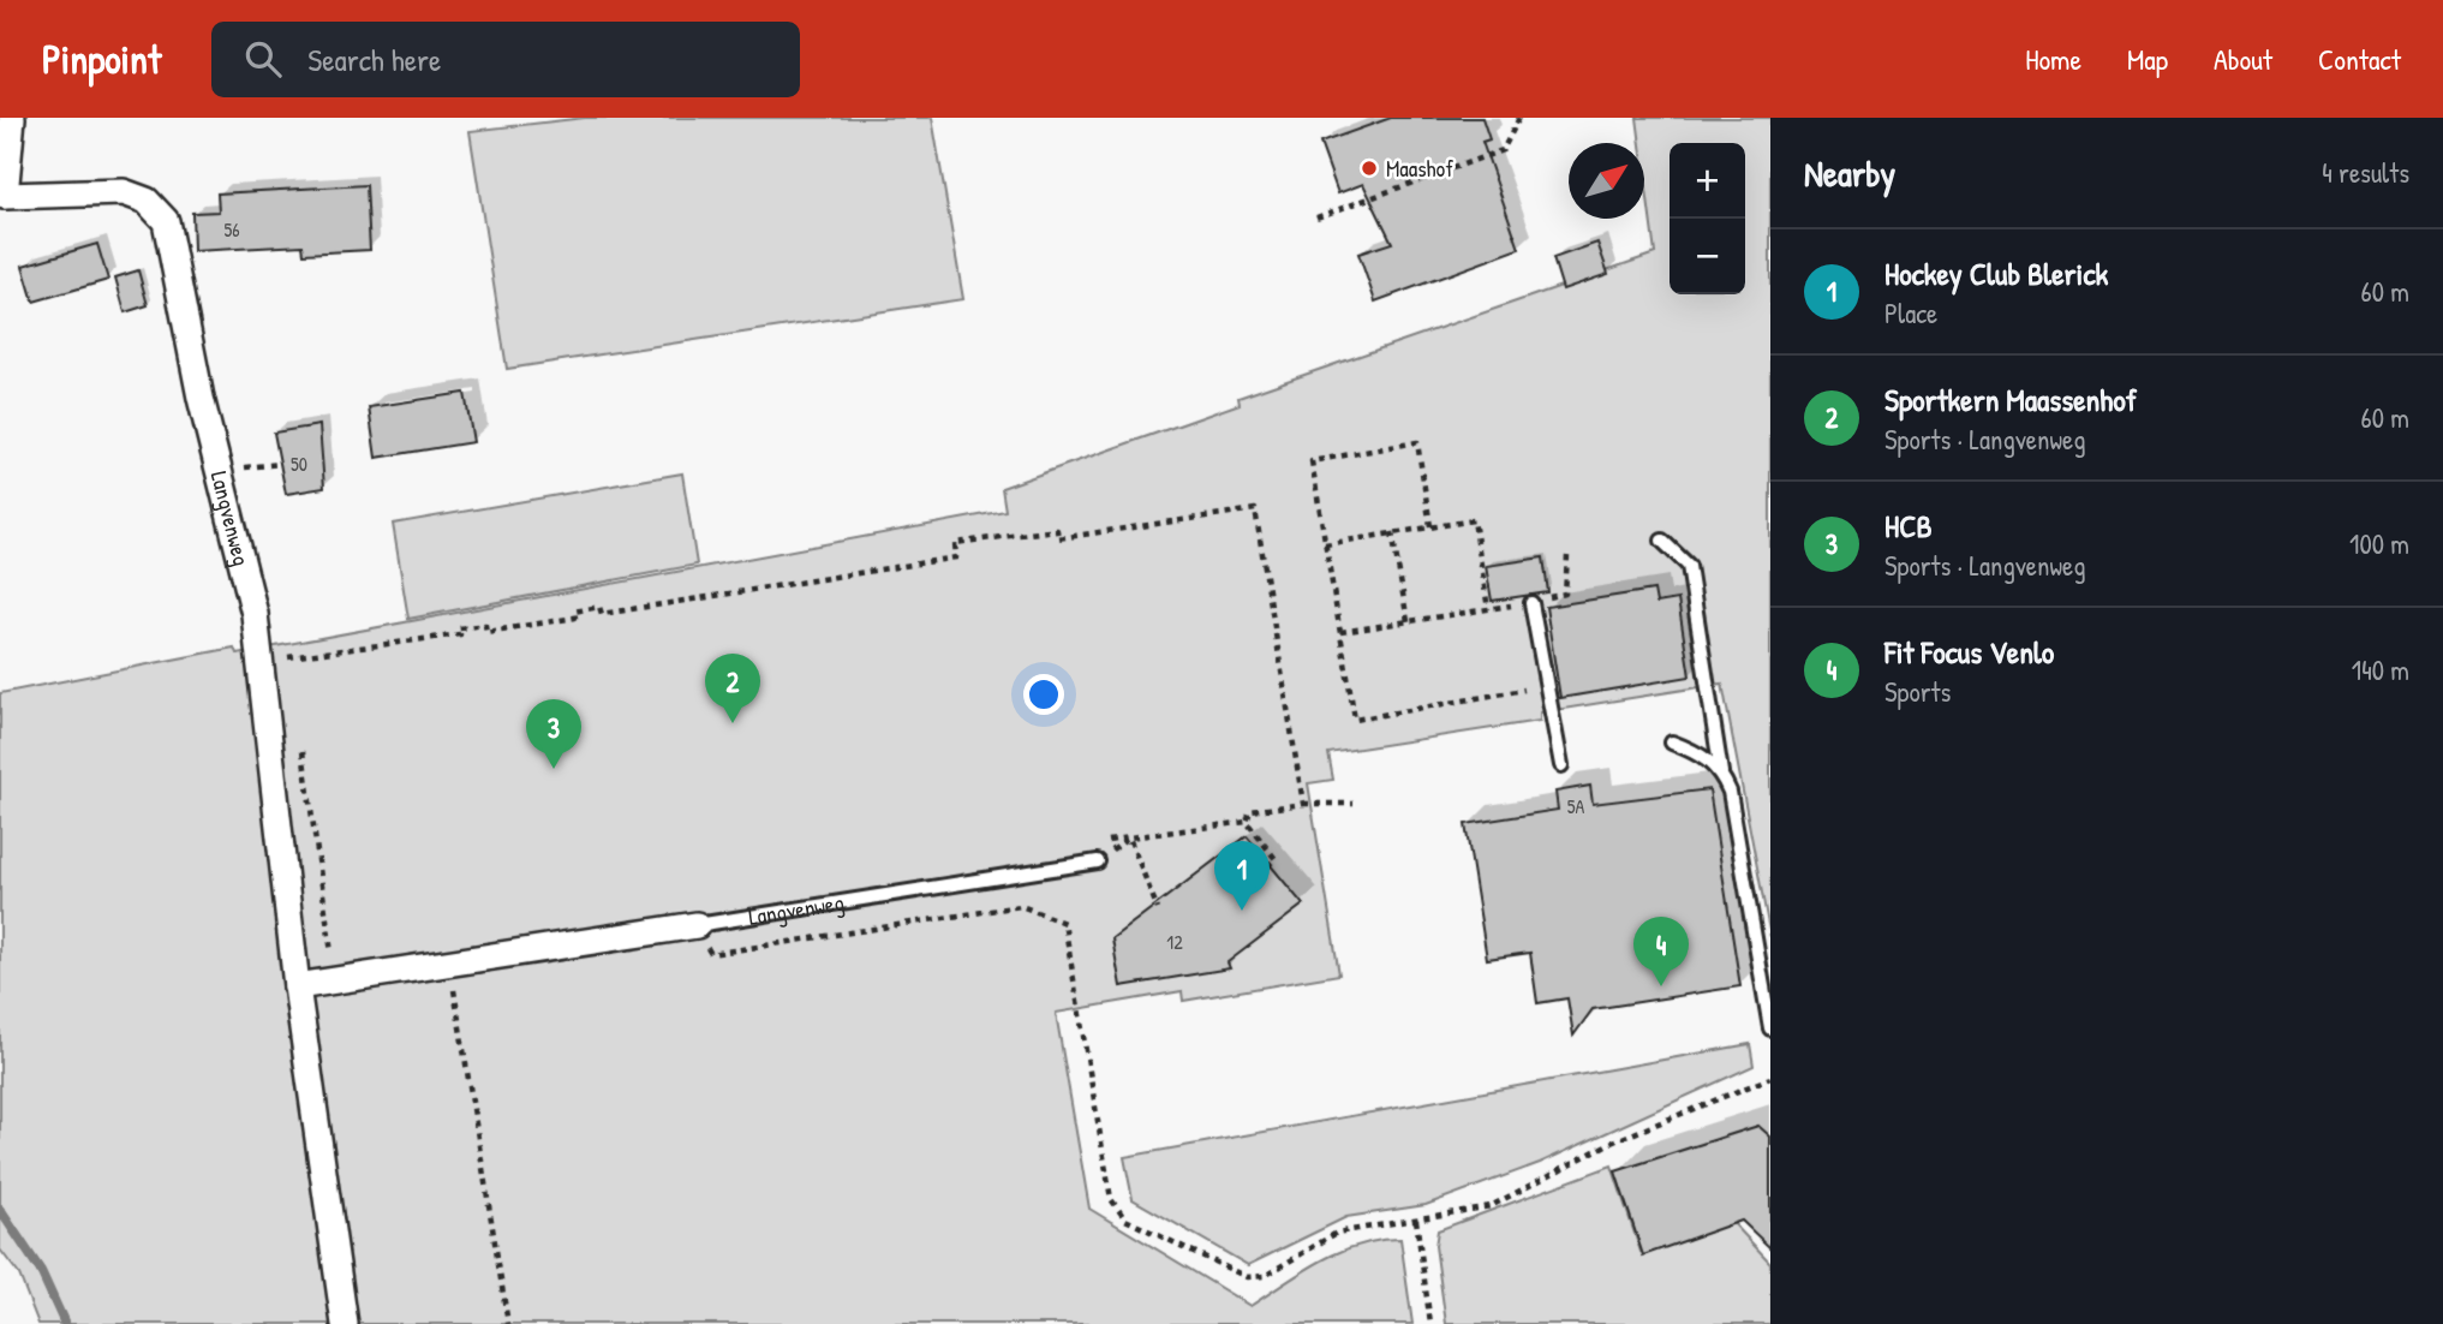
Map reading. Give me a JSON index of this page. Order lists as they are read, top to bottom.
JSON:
{
  "streets": {
    "street": ["Langvenweg"]
  },
  "places": ["Maashof"],
  "house_numbers": [
    "56",
    "50",
    "5A",
    "12"
  ],
  "north": "top right",
  "page": {
    "header": "Pinpoint",
    "search": "Search here",
    "nav": [
      "Home",
      "Map",
      "About",
      "Contact"
    ],
    "heading": ["Nearby", "4 results"],
    "map_buttons": ["+", "−"],
    "list": [
      {
        "mark": "1",
        "name": "Hockey Club Blerick",
        "note": "Place",
        "value": "60 m"
      },
      {
        "mark": "2",
        "name": "Sportkern Maassenhof",
        "note": "Sports · Langvenweg",
        "value": "60 m"
      },
      {
        "mark": "3",
        "name": "HCB",
        "note": "Sports · Langvenweg",
        "value": "100 m"
      },
      {
        "mark": "4",
        "name": "Fit Focus Venlo",
        "note": "Sports",
        "value": "140 m"
      }
    ],
    "pins": [
      "2",
      "3",
      "1",
      "4"
    ]
  }
}
